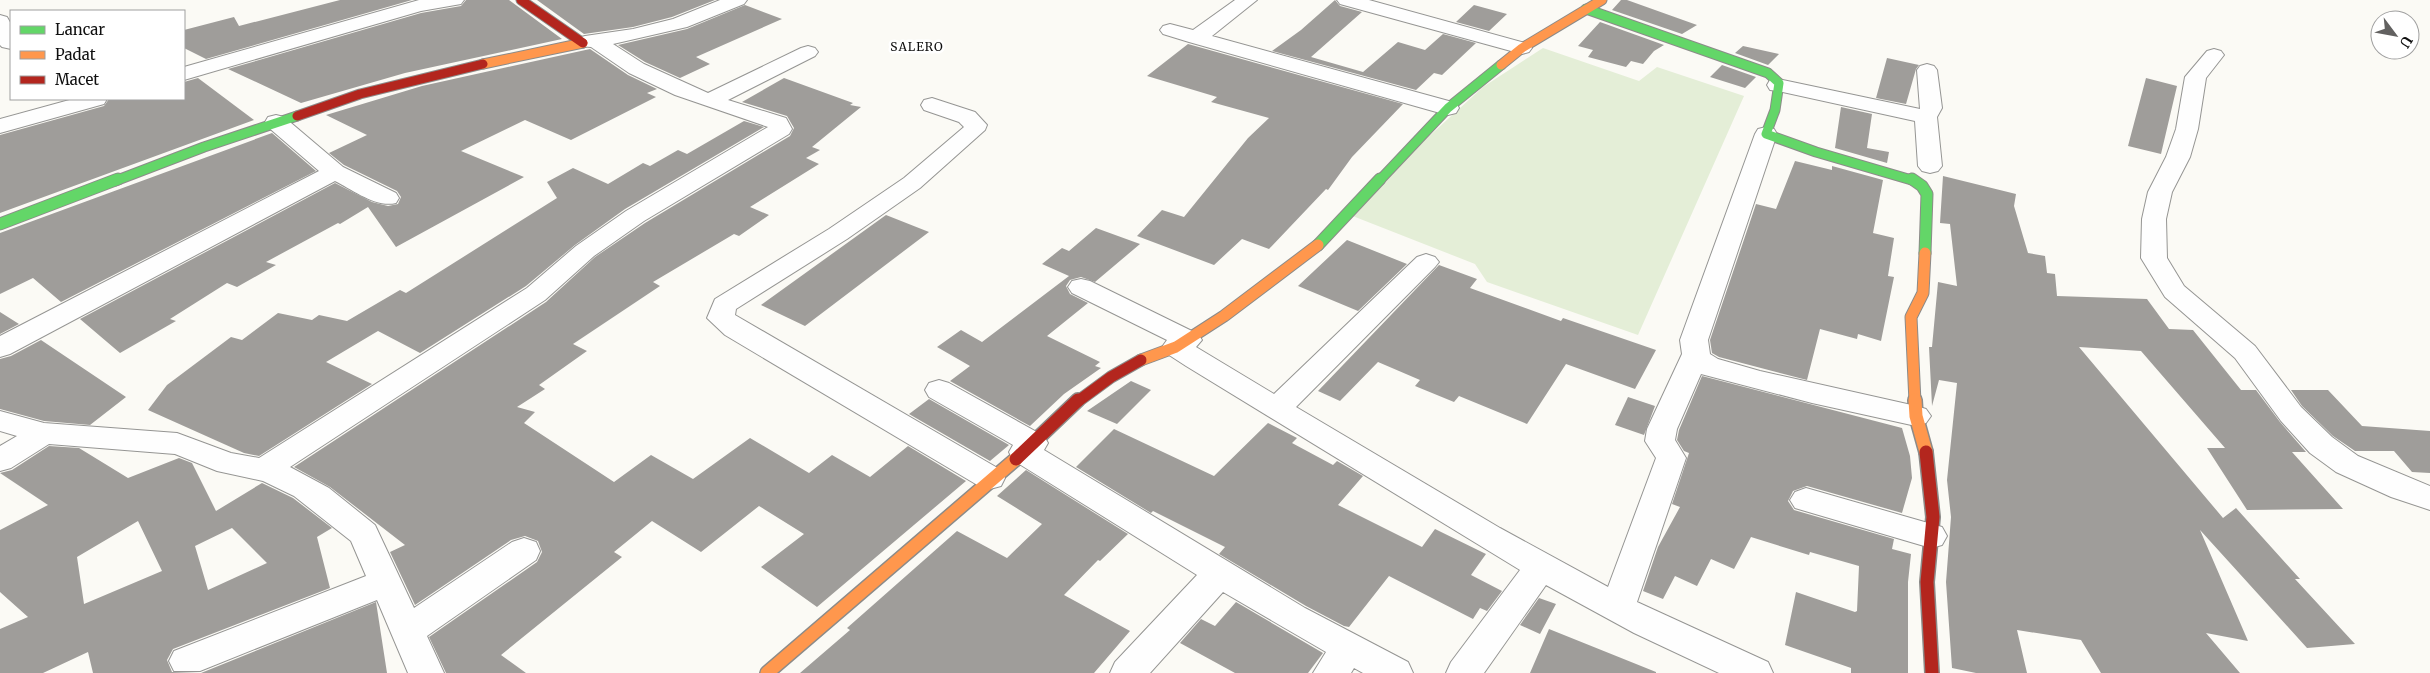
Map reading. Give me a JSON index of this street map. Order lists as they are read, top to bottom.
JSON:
{
  "districts": ["SALERO"],
  "legend": ["Lancar", "Padat", "Macet"],
  "north": "bottom right"
}
